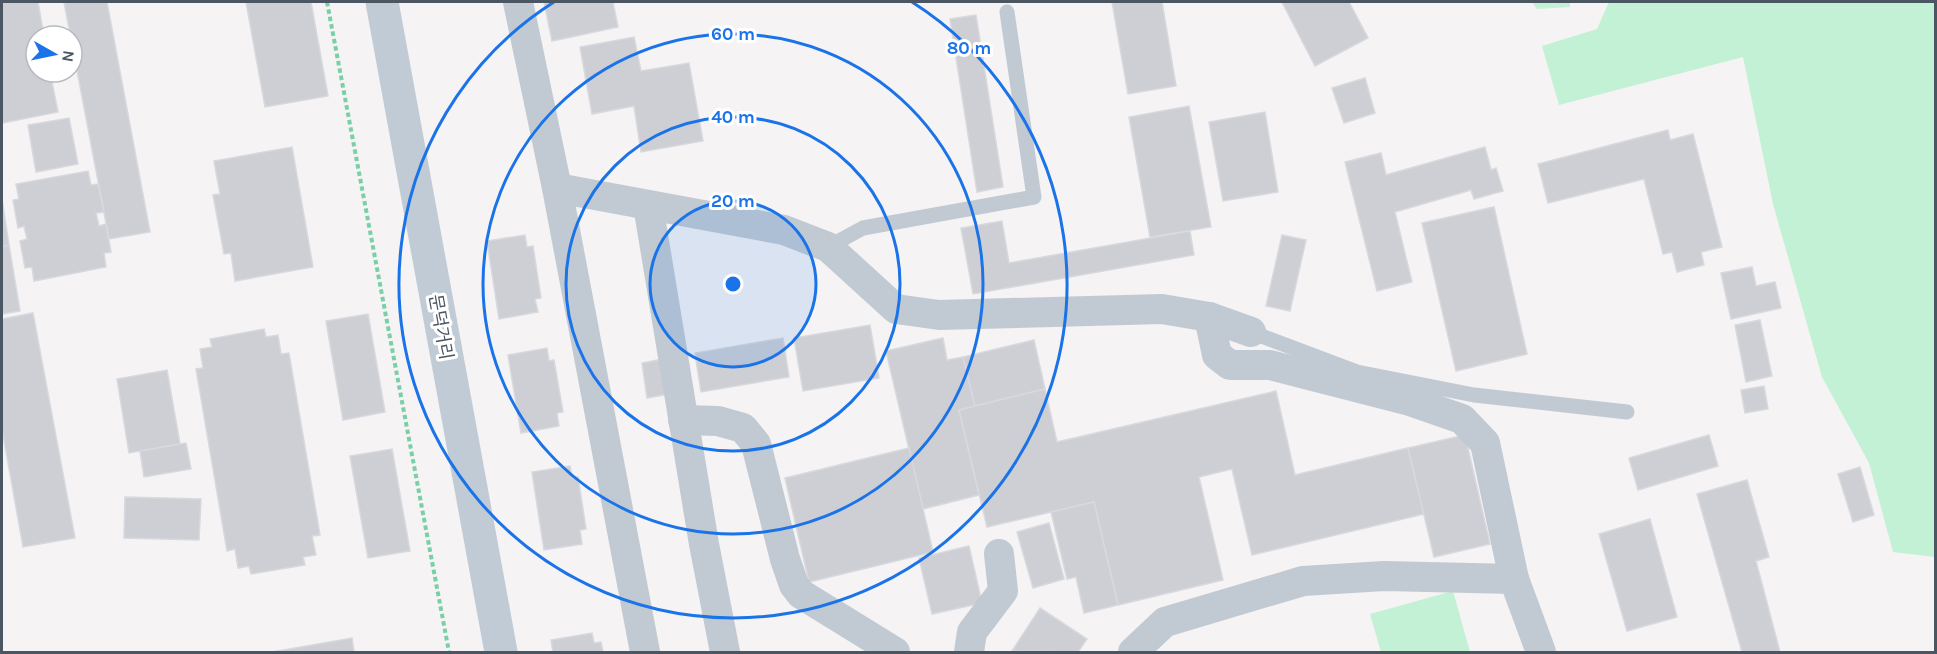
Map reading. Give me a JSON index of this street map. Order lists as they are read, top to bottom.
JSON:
{
  "streets": {
    "main road": ["문덕거리"]
  },
  "north": "right",
  "rings": [
    "60 m",
    "80 m",
    "40 m",
    "20 m"
  ]
}
